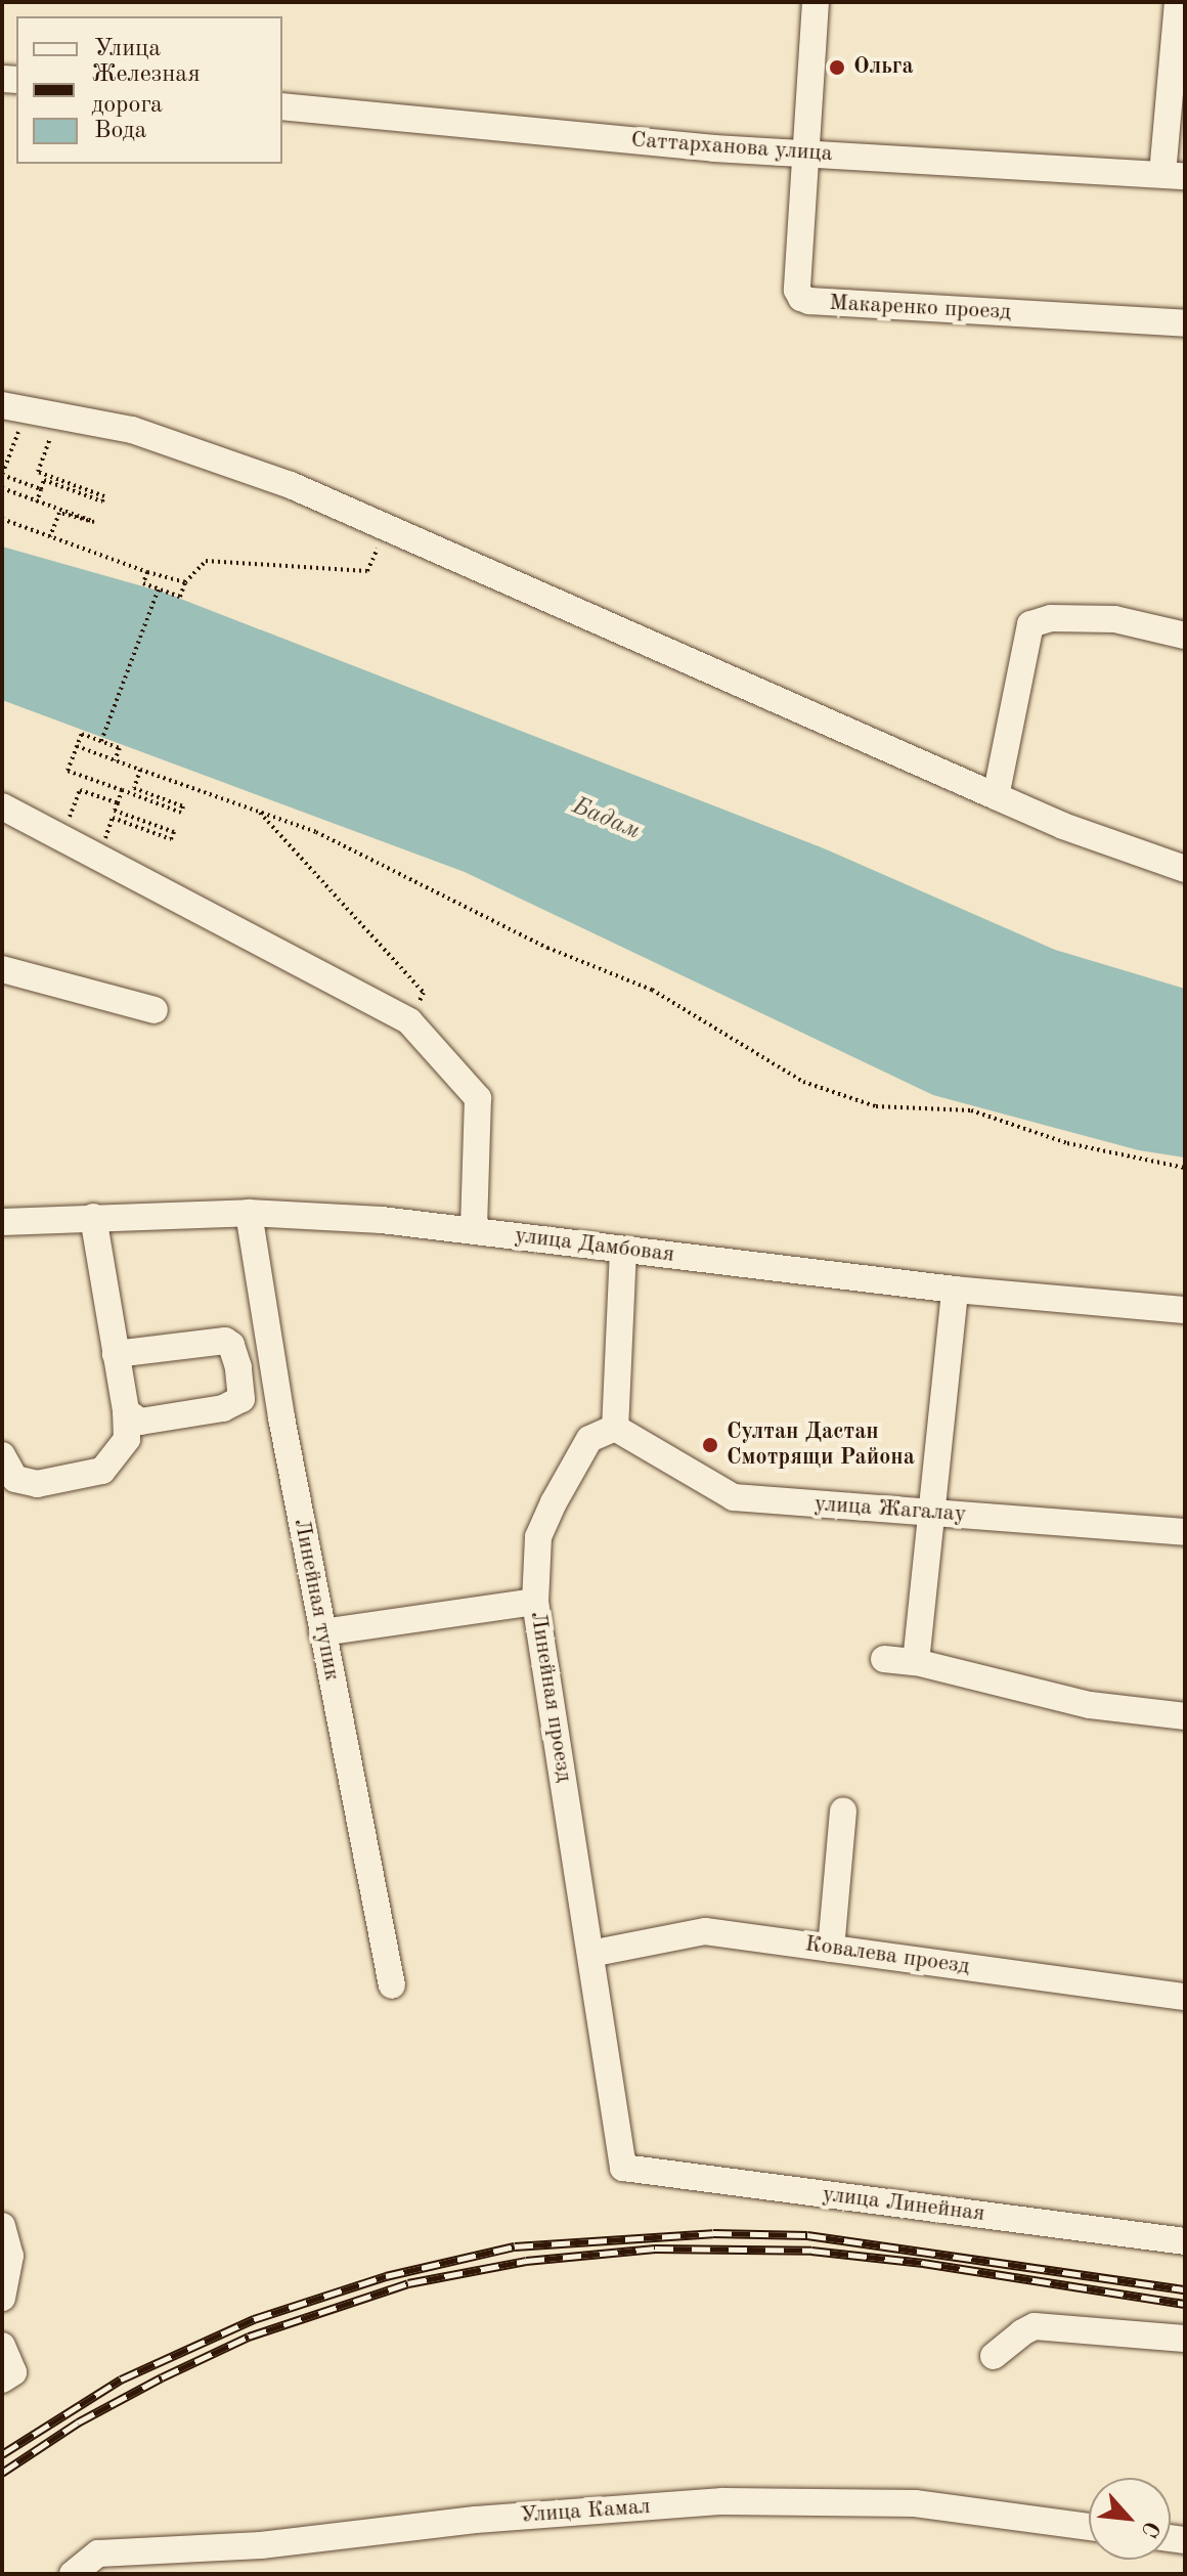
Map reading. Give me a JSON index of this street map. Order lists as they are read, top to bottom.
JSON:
{
  "streets": {
    "street": [
      "Саттарханова улица",
      "Макаренко проезд",
      "улица Дамбовая",
      "улица Жагалау",
      "Линейная тупик",
      "Линейная проезд",
      "Ковалева проезд",
      "улица Линейная",
      "Улица Камал"
    ]
  },
  "crossings": [
    ["Саттарханова улица", "Макаренко проезд"],
    ["улица Дамбовая", "Линейная тупик"],
    ["улица Жагалау", "Линейная проезд"],
    ["Линейная проезд", "Ковалева проезд"],
    ["Линейная проезд", "улица Линейная"]
  ],
  "water": ["Бадам"],
  "places": ["Ольга", "Султан Дастан Смотрящи Района"],
  "legend": ["Улица", "Железная дорога", "Вода"],
  "north": "bottom right"
}
